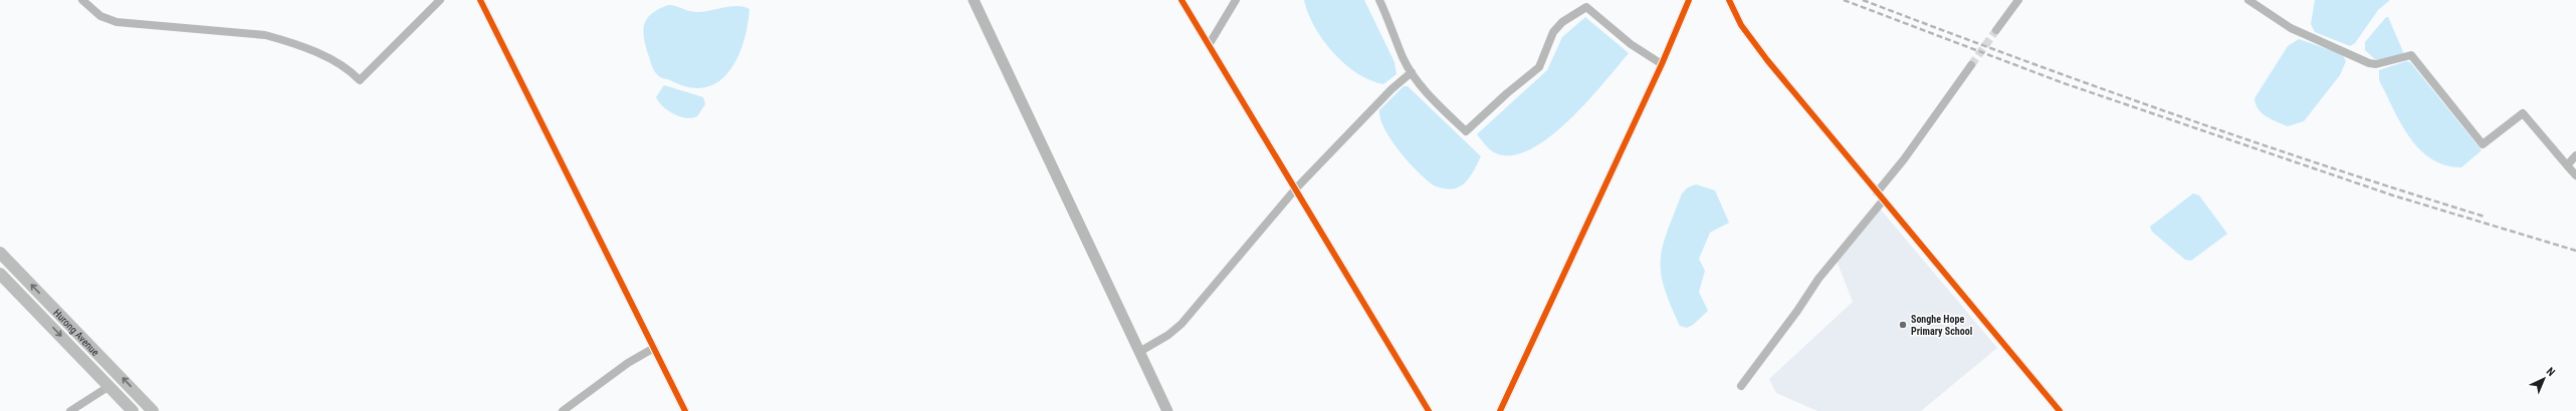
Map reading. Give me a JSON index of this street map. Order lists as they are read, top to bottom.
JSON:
{
  "streets": {
    "main road": ["Hurong Avenue"]
  },
  "places": ["Songhe Hope Primary School"],
  "north": "top right"
}
